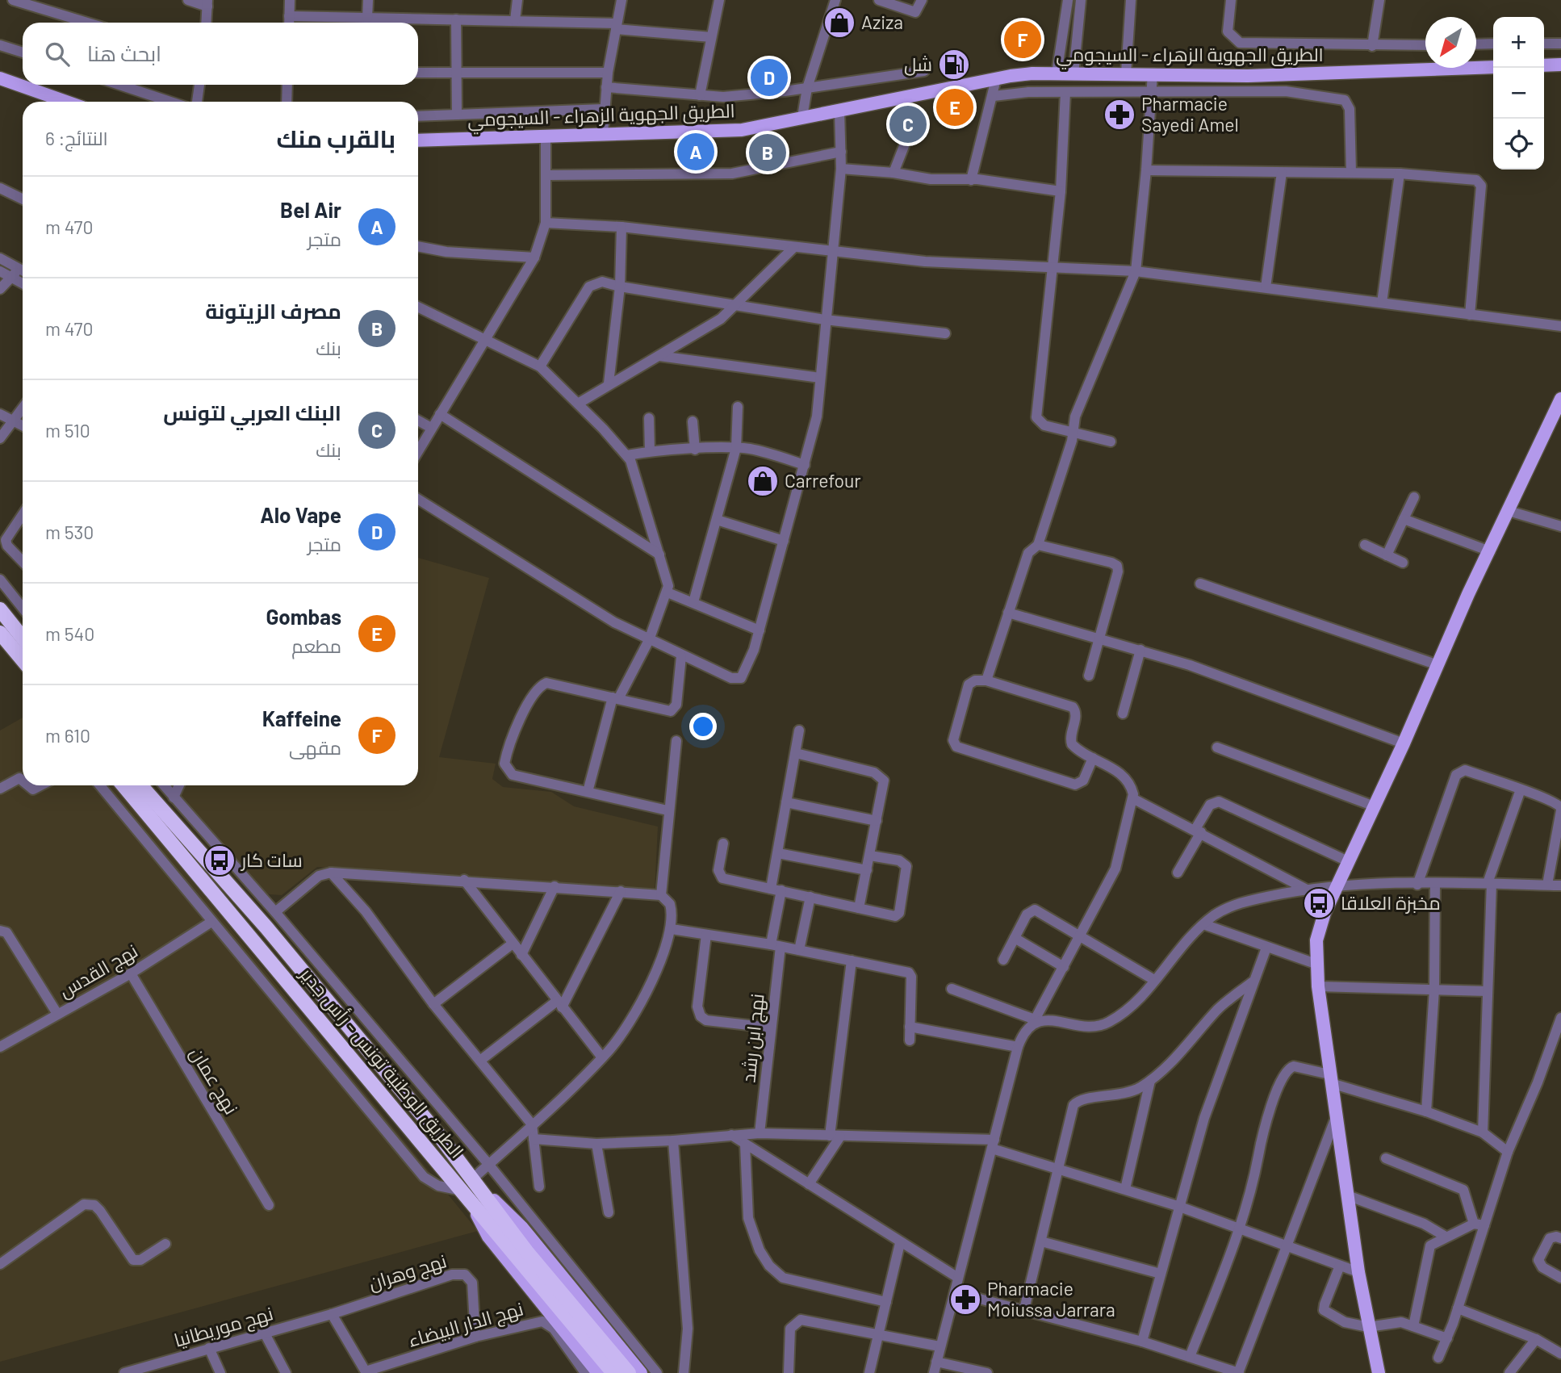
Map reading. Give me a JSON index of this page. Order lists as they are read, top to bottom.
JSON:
{
  "streets": {
    "highway": ["الطريق الوطنية تونس - رأس جدير"],
    "main road": ["الطريق الجهوية الزهراء - السيجومي"],
    "street": [
      "نهج القدس",
      "نهج ابن رشد",
      "نهج عمان",
      "نهج وهران",
      "نهج الدار البيضاء",
      "نهج موريطانيا"
    ]
  },
  "crossings": [
    ["نهج القدس", "نهج عمان"],
    ["نهج وهران", "نهج الدار البيضاء"],
    ["نهج وهران", "نهج موريطانيا"]
  ],
  "places": {
    "shop": ["Aziza", "Carrefour"],
    "fuel station": ["شل"],
    "pharmacy": ["Pharmacie Sayedi Amel", "Pharmacie Moiussa Jarrara"],
    "bus stop": ["سات كار", "مخبزة العلاقا"]
  },
  "north": "bottom left",
  "page": {
    "map_buttons": ["+", "−"],
    "pins": [
      "F",
      "D",
      "E",
      "C",
      "A",
      "B"
    ],
    "search": "ابحث هنا",
    "heading": ["بالقرب منك", "النتائج: 6"],
    "list": [
      {
        "mark": "A",
        "name": "Bel Air",
        "note": "متجر",
        "value": "470 m"
      },
      {
        "mark": "B",
        "name": "مصرف الزيتونة",
        "note": "بنك",
        "value": "470 m"
      },
      {
        "mark": "C",
        "name": "البنك العربي لتونس",
        "note": "بنك",
        "value": "510 m"
      },
      {
        "mark": "D",
        "name": "Alo Vape",
        "note": "متجر",
        "value": "530 m"
      },
      {
        "mark": "E",
        "name": "Gombas",
        "note": "مطعم",
        "value": "540 m"
      },
      {
        "mark": "F",
        "name": "Kaffeine",
        "note": "مقهى",
        "value": "610 m"
      }
    ]
  }
}
